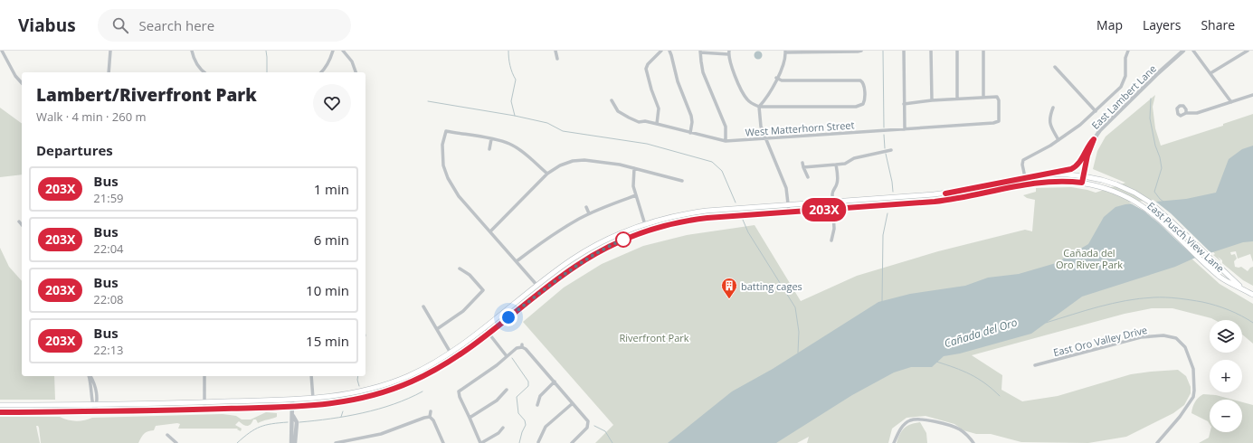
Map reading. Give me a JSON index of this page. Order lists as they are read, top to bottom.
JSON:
{
  "streets": {
    "main road": ["East Pusch View Lane"],
    "street": ["East Lambert Lane", "West Matterhorn Street", "East Oro Valley Drive"]
  },
  "crossings": [
    ["East Lambert Lane", "East Pusch View Lane"]
  ],
  "water": ["Cañada del Oro"],
  "parks": ["Cañada del Oro River Park", "Riverfront Park"],
  "places": {
    "building": ["batting cages"]
  },
  "lines": ["bus line 203X"],
  "page": {
    "header": "Viabus",
    "search": "Search here",
    "nav": ["Map", "Layers", "Share"],
    "on_map": "203X",
    "heading": [
      ["Lambert/Riverfront Park", "Walk · 4 min · 260 m"],
      "Departures"
    ],
    "list": [
      {
        "mark": "203X",
        "name": "Bus",
        "note": "21:59",
        "value": "1 min"
      },
      {
        "mark": "203X",
        "name": "Bus",
        "note": "22:04",
        "value": "6 min"
      },
      {
        "mark": "203X",
        "name": "Bus",
        "note": "22:08",
        "value": "10 min"
      },
      {
        "mark": "203X",
        "name": "Bus",
        "note": "22:13",
        "value": "15 min"
      }
    ],
    "map_buttons": ["+", "−"]
  }
}
